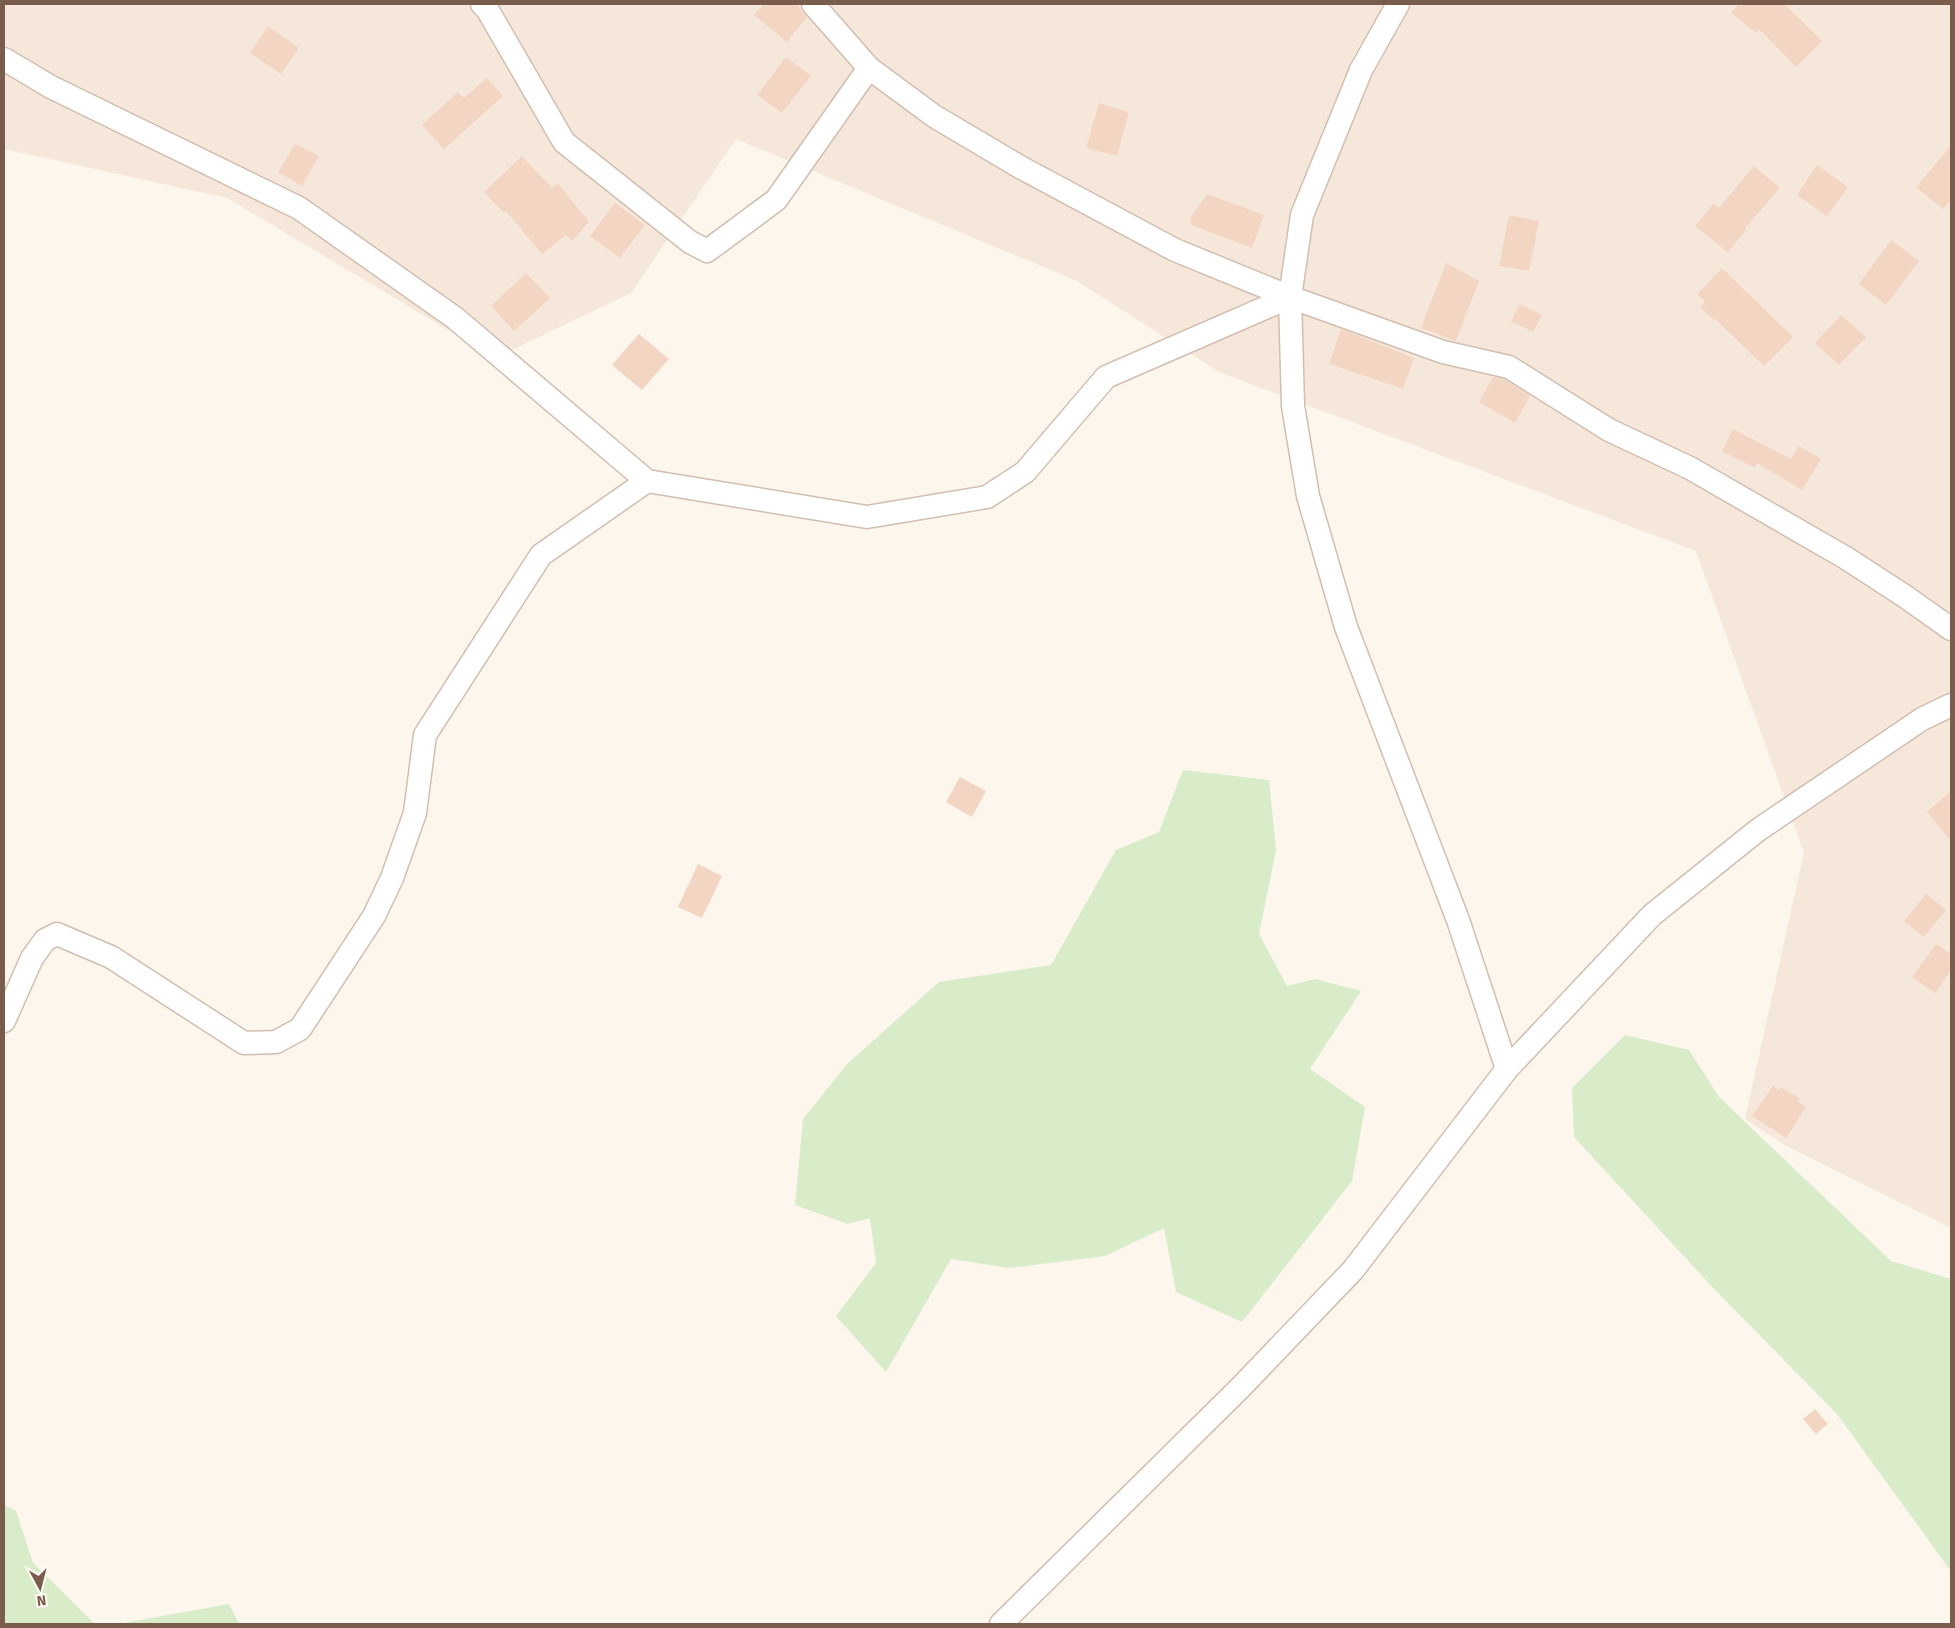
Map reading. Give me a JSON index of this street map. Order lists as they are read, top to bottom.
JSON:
{
  "north": "bottom"
}
